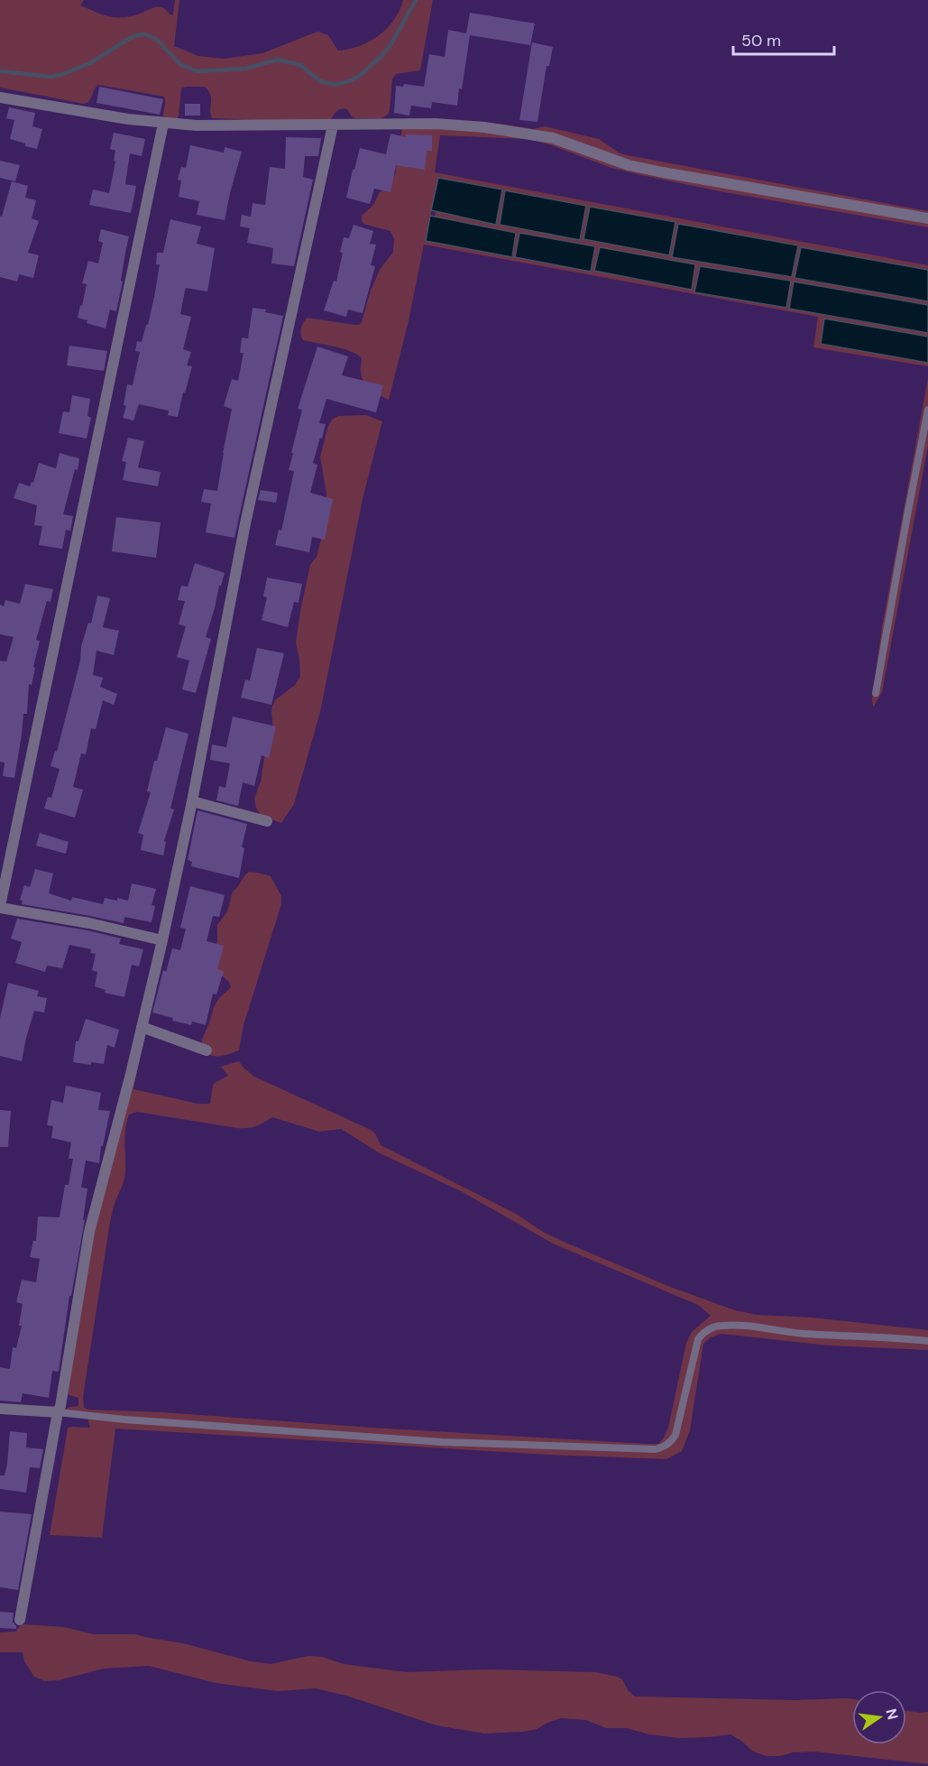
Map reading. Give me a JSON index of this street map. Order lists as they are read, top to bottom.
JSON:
{
  "scale_bar": "50 m",
  "north": "right"
}
